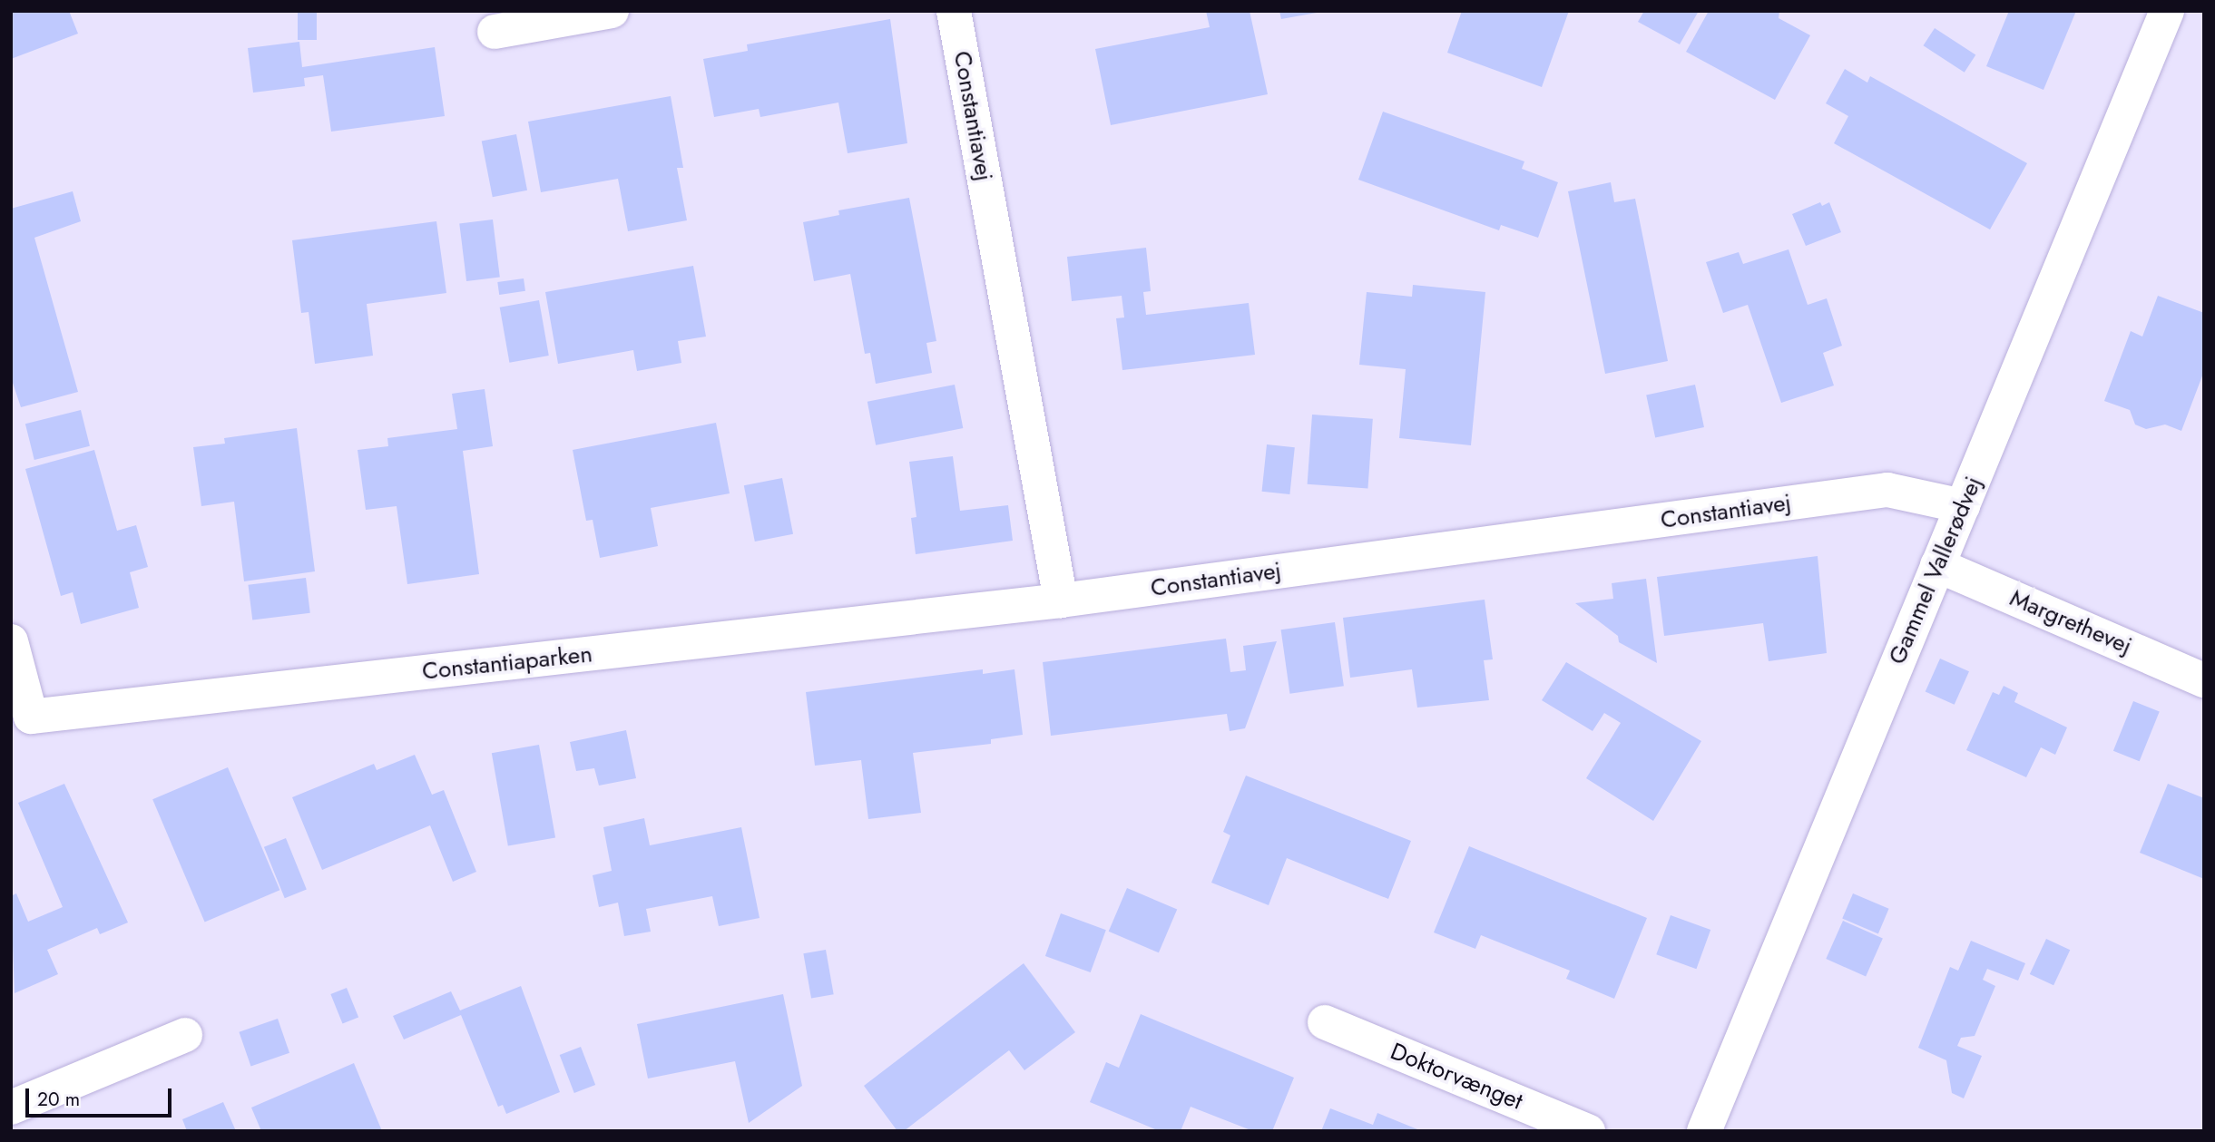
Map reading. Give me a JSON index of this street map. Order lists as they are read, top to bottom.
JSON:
{
  "streets": {
    "street": [
      "Constantiavej",
      "Gammel Vallerødvej",
      "Margrethevej",
      "Constantiaparken",
      "Doktorvænget"
    ]
  },
  "crossings": [
    ["Constantiavej", "Gammel Vallerødvej"],
    ["Constantiavej", "Constantiaparken"],
    ["Gammel Vallerødvej", "Margrethevej"]
  ],
  "scale_bar": "20 m"
}
